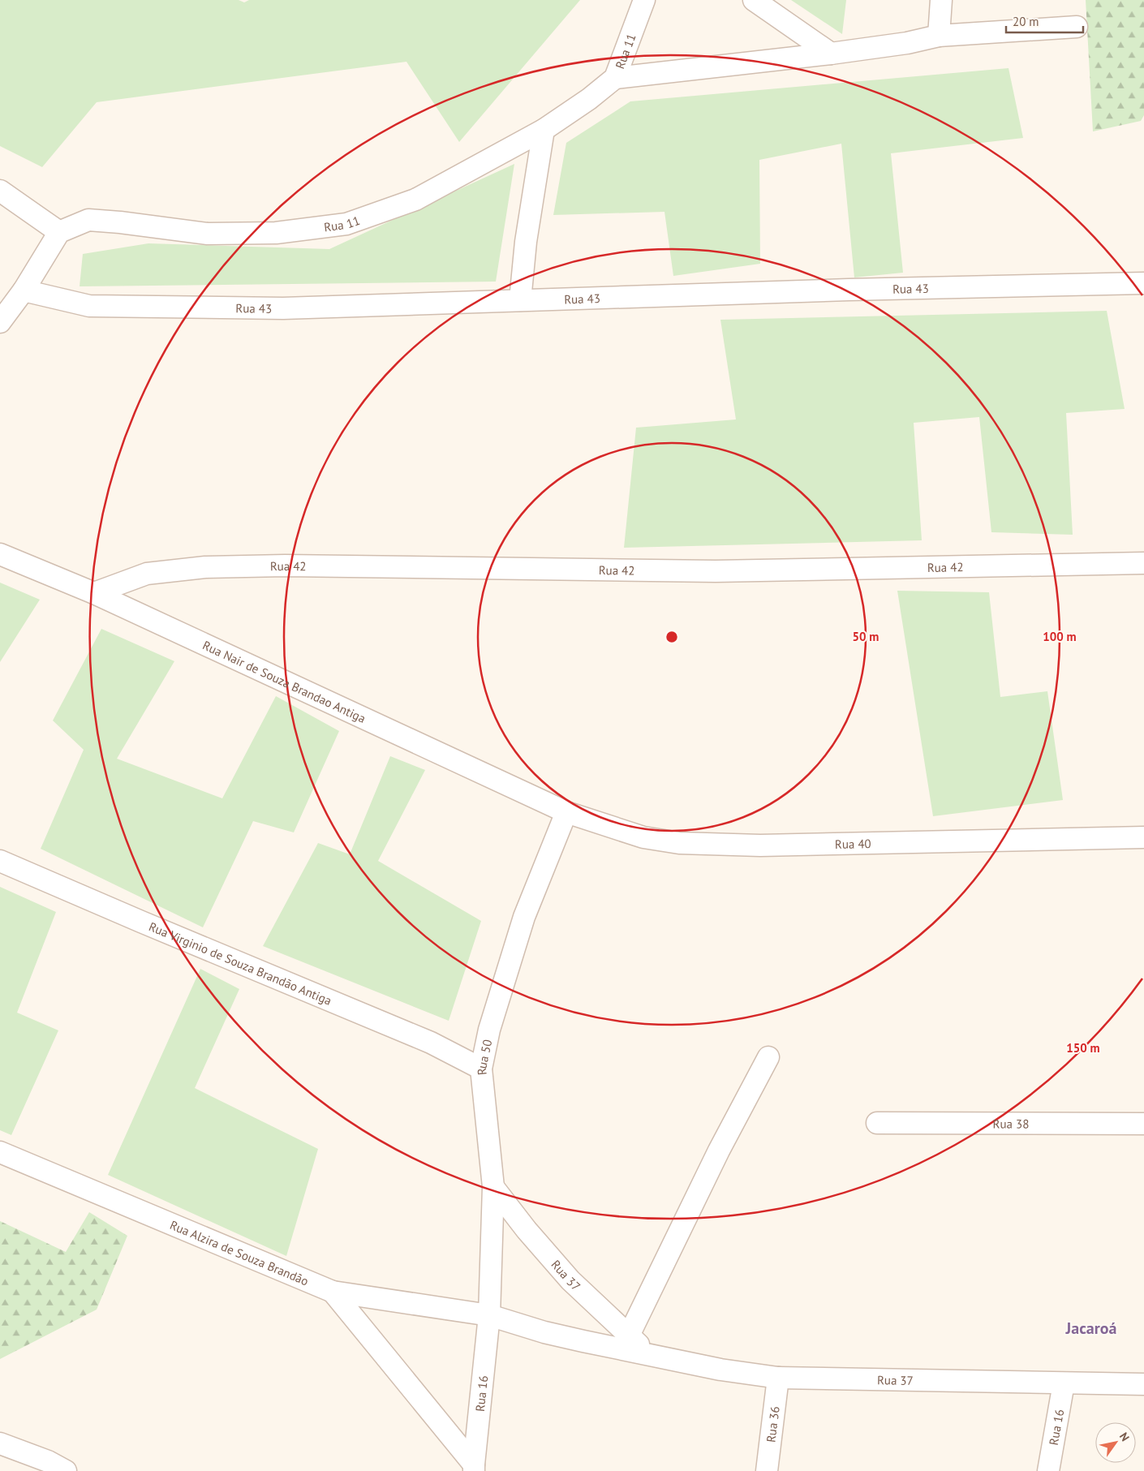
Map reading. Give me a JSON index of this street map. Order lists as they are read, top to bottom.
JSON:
{
  "streets": {
    "street": [
      "Rua 11",
      "Rua 43",
      "Rua 42",
      "Rua Nair de Souza Brandao Antiga",
      "Rua 40",
      "Rua Virginio de Souza Brandão Antiga",
      "Rua 50",
      "Rua 38",
      "Rua Alzira de Souza Brandão",
      "Rua 37",
      "Rua 16",
      "Rua 36"
    ]
  },
  "crossings": [
    ["Rua 42", "Rua Nair de Souza Brandao Antiga"],
    ["Rua Nair de Souza Brandao Antiga", "Rua 40"],
    ["Rua Nair de Souza Brandao Antiga", "Rua 50"],
    ["Rua 40", "Rua 50"],
    ["Rua Virginio de Souza Brandão Antiga", "Rua 50"],
    ["Rua 50", "Rua Alzira de Souza Brandão"],
    ["Rua 50", "Rua 37"],
    ["Rua 50", "Rua 16"],
    ["Rua Alzira de Souza Brandão", "Rua 37"],
    ["Rua Alzira de Souza Brandão", "Rua 16"],
    ["Rua 37", "Rua 16"],
    ["Rua 37", "Rua 36"]
  ],
  "districts": ["Jacaroá"],
  "scale_bar": "20 m",
  "north": "top right",
  "rings": ["50 m", "100 m", "150 m"]
}
